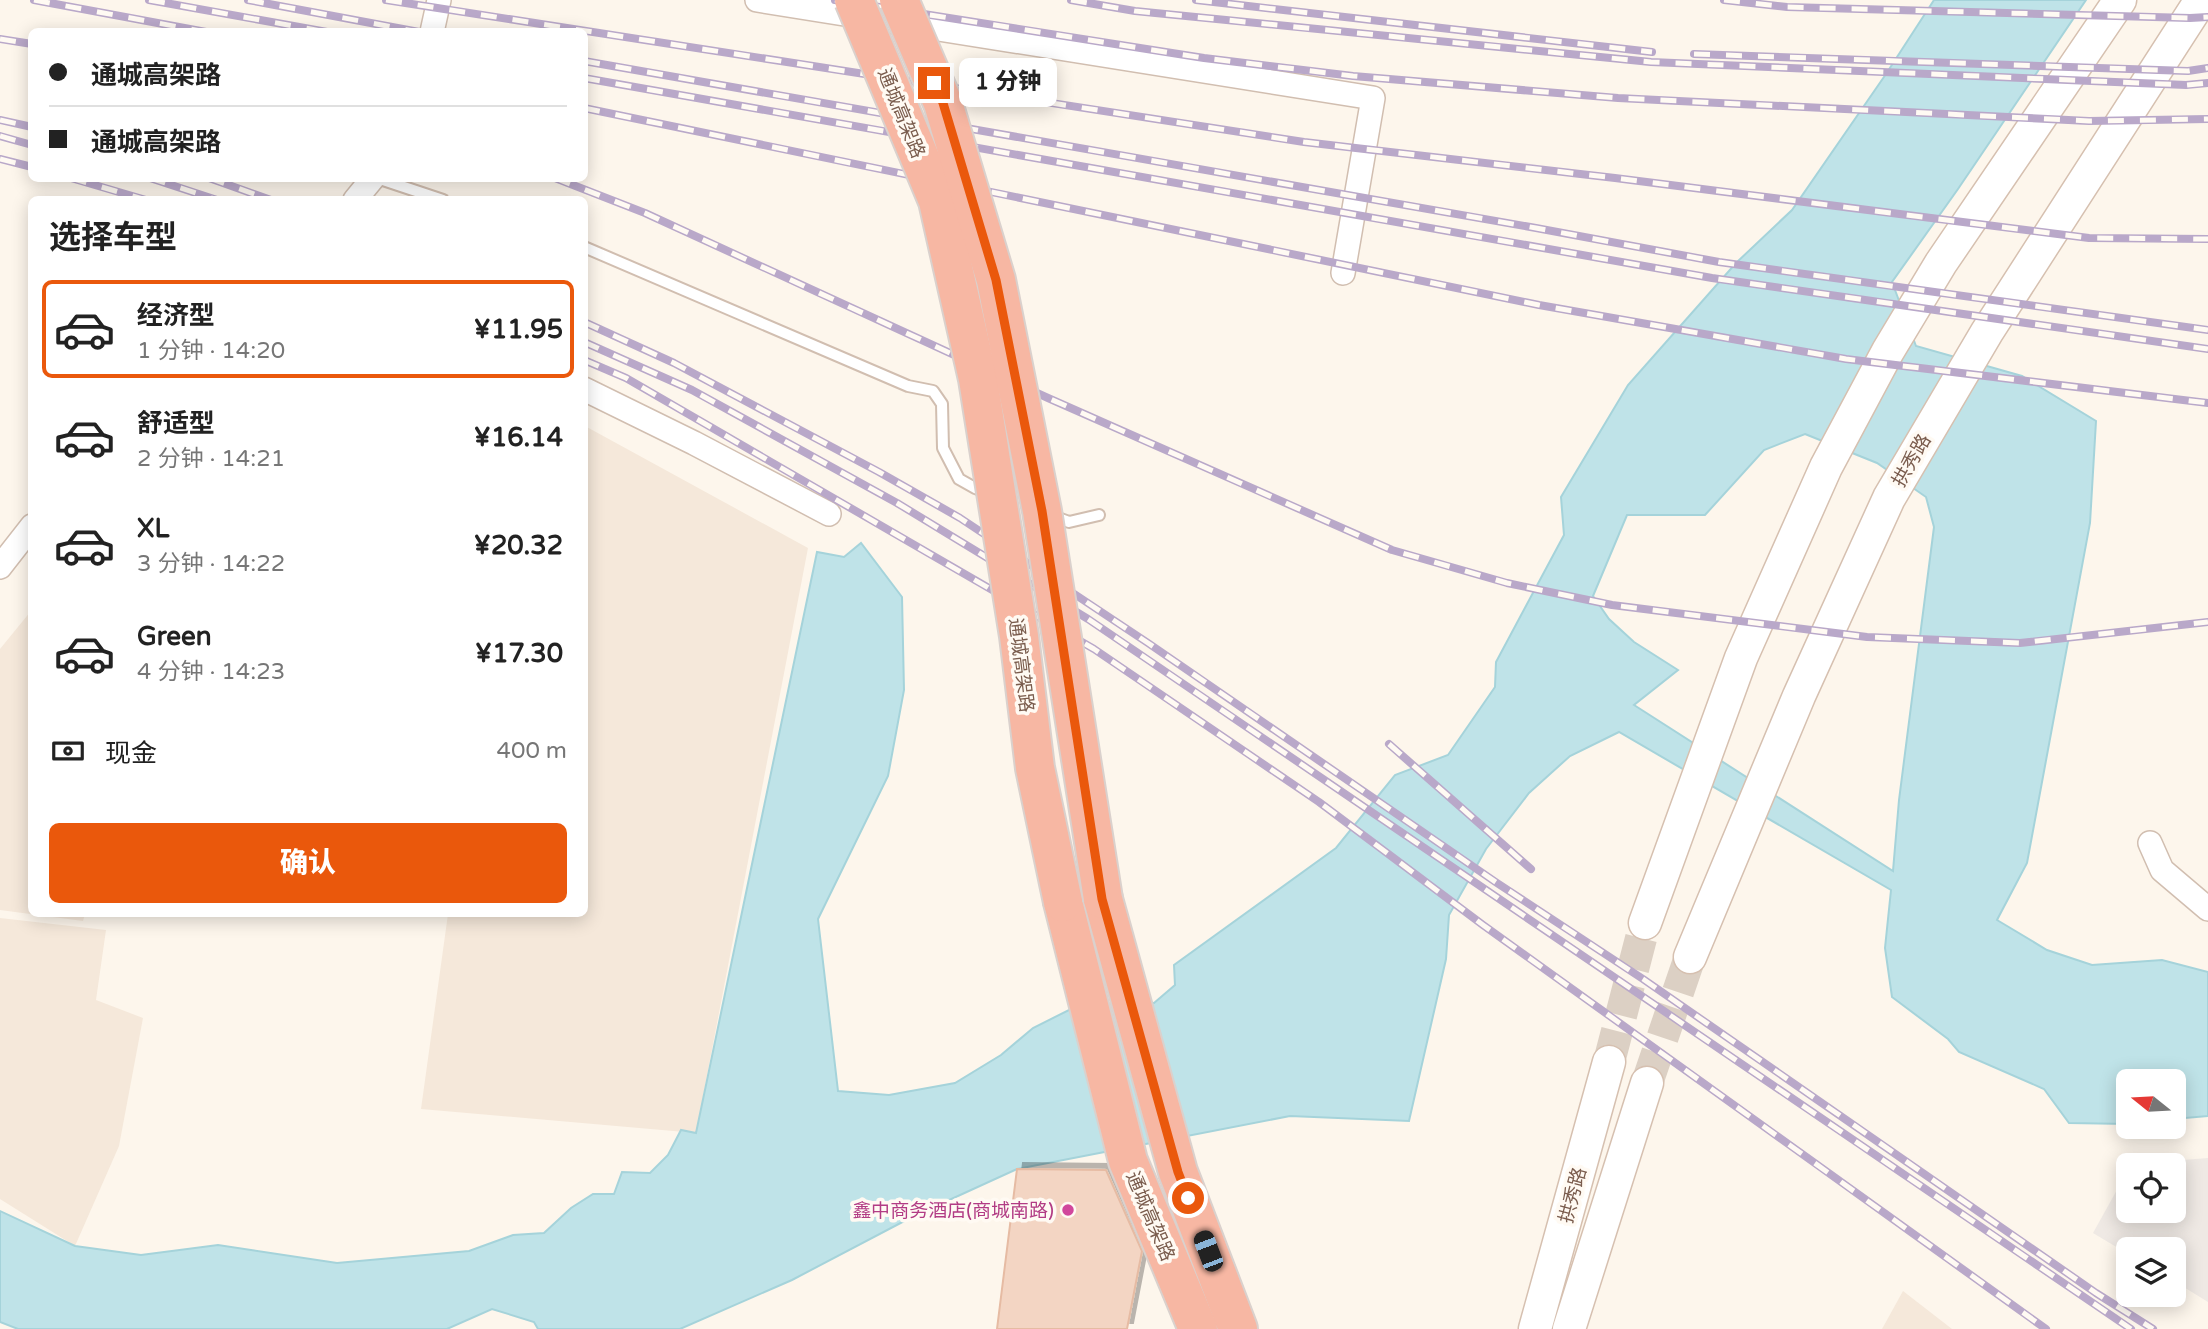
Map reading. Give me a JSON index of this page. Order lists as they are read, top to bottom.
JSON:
{
  "streets": {
    "highway": ["通城高架路"],
    "main road": ["拱秀路"]
  },
  "places": ["鑫中商务酒店(商城南路)"],
  "north": "left",
  "page": {
    "banner": ["通城高架路", "通城高架路"],
    "bubble": "1 分钟",
    "heading": "选择车型",
    "list": [
      {
        "name": "经济型",
        "note": "1 分钟 · 14:20",
        "value": "¥11.95"
      },
      {
        "name": "舒适型",
        "note": "2 分钟 · 14:21",
        "value": "¥16.14"
      },
      {
        "name": "XL",
        "note": "3 分钟 · 14:22",
        "value": "¥20.32"
      },
      {
        "name": "Green",
        "note": "4 分钟 · 14:23",
        "value": "¥17.30"
      }
    ],
    "pay": ["现金", "400 m"],
    "buttons": "确认"
  }
}
